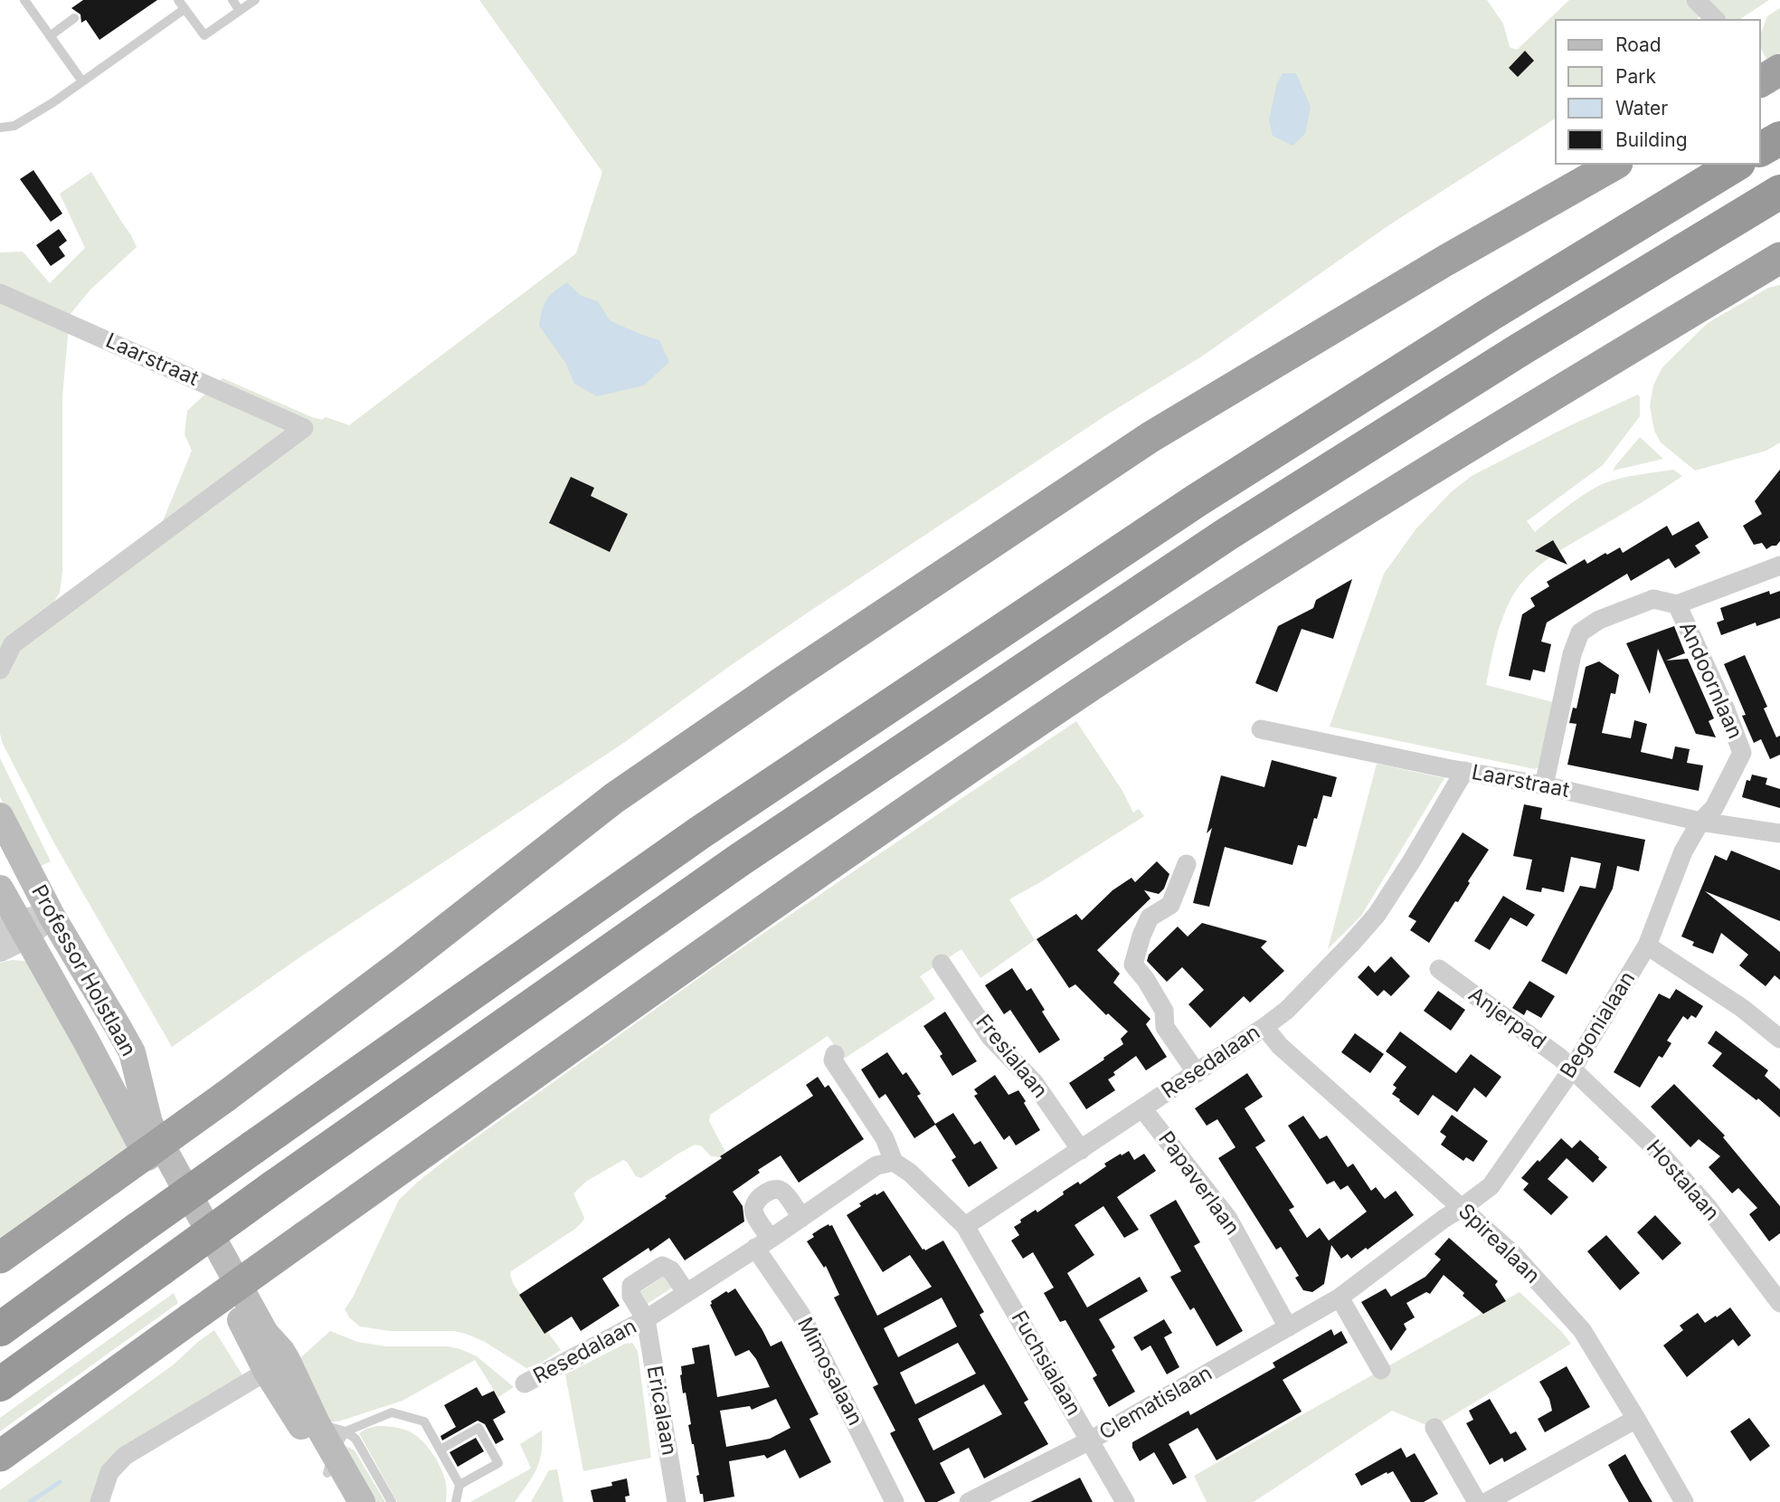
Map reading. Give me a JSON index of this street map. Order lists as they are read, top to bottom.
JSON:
{
  "streets": {
    "main road": ["Professor Holstlaan"],
    "street": [
      "Laarstraat",
      "Andoornlaan",
      "Anjerpad",
      "Begonialaan",
      "Fresialaan",
      "Resedalaan",
      "Hostalaan",
      "Papaverlaan",
      "Spirealaan",
      "Fuchsialaan",
      "Mimosalaan",
      "Clematislaan",
      "Ericalaan"
    ]
  },
  "crossings": [
    ["Laarstraat", "Andoornlaan"],
    ["Laarstraat", "Begonialaan"],
    ["Laarstraat", "Resedalaan"],
    ["Andoornlaan", "Begonialaan"],
    ["Anjerpad", "Begonialaan"],
    ["Anjerpad", "Hostalaan"],
    ["Begonialaan", "Hostalaan"],
    ["Begonialaan", "Spirealaan"],
    ["Begonialaan", "Clematislaan"],
    ["Fresialaan", "Resedalaan"],
    ["Resedalaan", "Papaverlaan"],
    ["Resedalaan", "Spirealaan"],
    ["Resedalaan", "Fuchsialaan"],
    ["Resedalaan", "Mimosalaan"],
    ["Resedalaan", "Ericalaan"],
    ["Papaverlaan", "Clematislaan"],
    ["Spirealaan", "Clematislaan"],
    ["Fuchsialaan", "Clematislaan"]
  ],
  "legend": [
    "Road",
    "Park",
    "Water",
    "Building"
  ]
}
